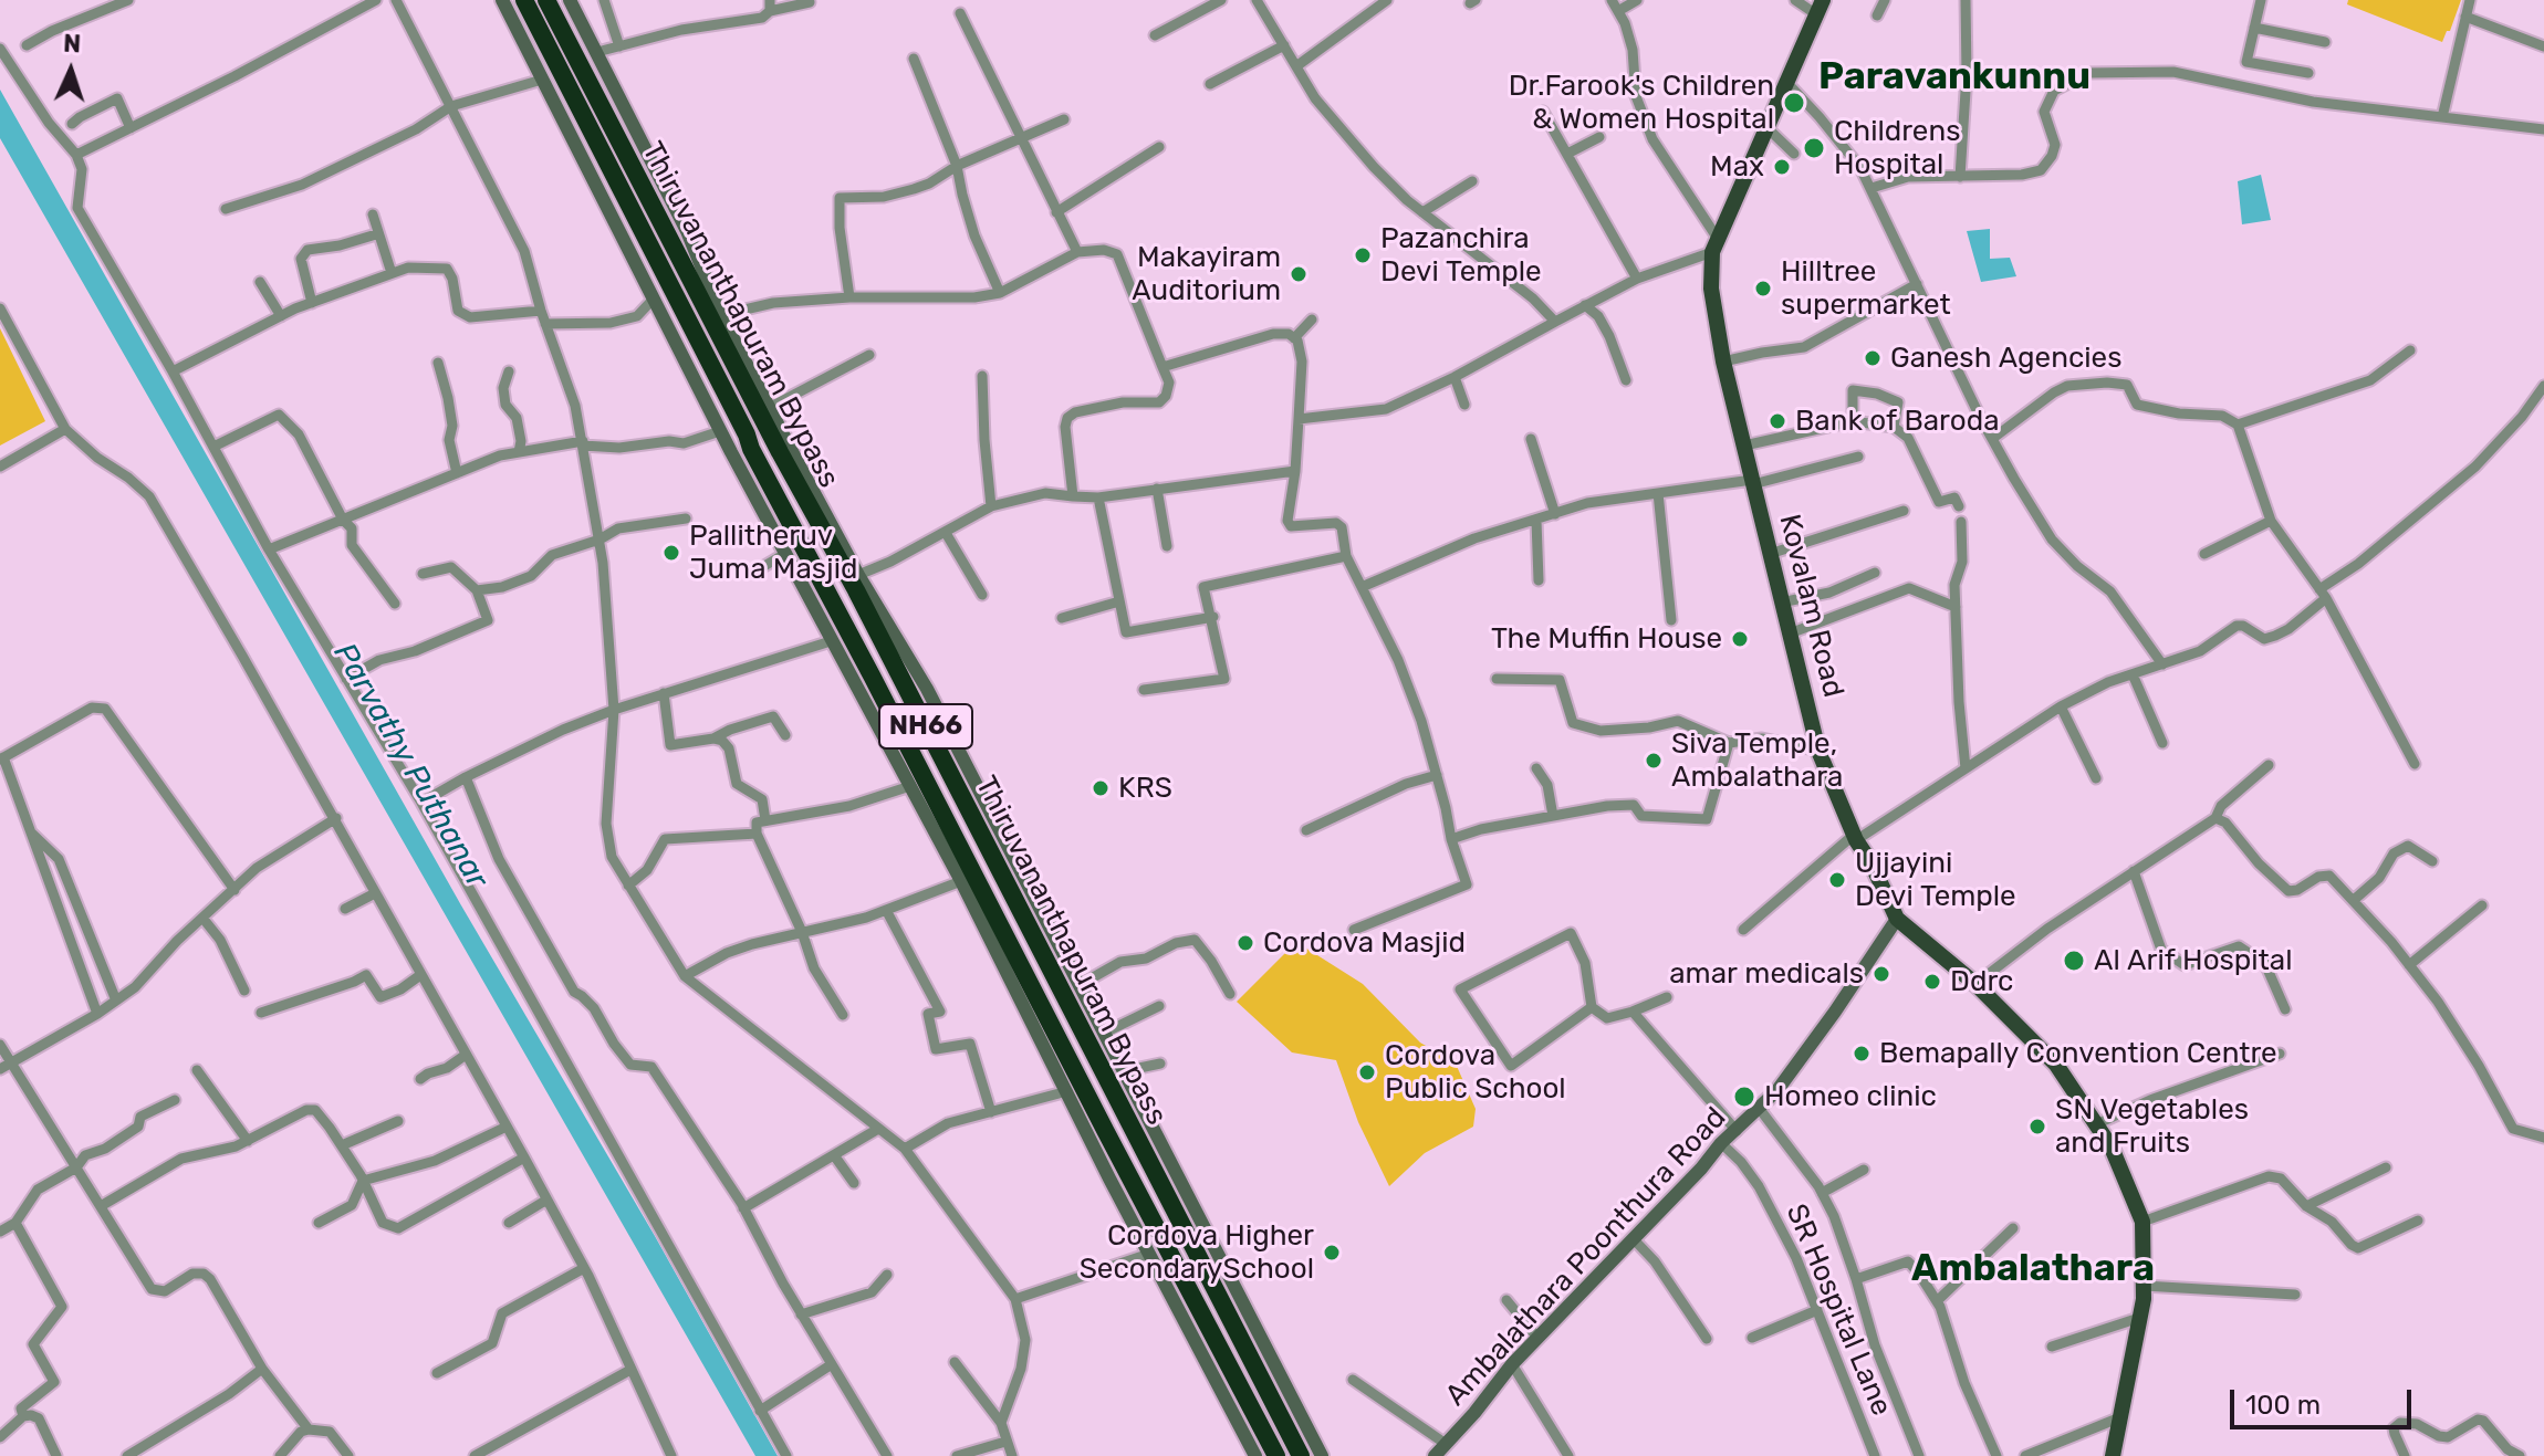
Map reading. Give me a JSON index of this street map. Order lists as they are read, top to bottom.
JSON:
{
  "streets": {
    "highway": ["Thiruvananthapuram Bypass", "NH66"],
    "main road": ["Kovalam Road"],
    "street": ["Ambalathara Poonthura Road", "SR Hospital Lane"]
  },
  "crossings": [
    ["Kovalam Road", "Ambalathara Poonthura Road"],
    ["Ambalathara Poonthura Road", "SR Hospital Lane"]
  ],
  "districts": ["Paravankunnu", "Ambalathara"],
  "water": ["Parvathy Puthanar"],
  "places": [
    "Dr.Farook's Children & Women Hospital",
    "Childrens Hospital",
    "Max",
    "Pazanchira Devi Temple",
    "Makayiram Auditorium",
    "Hilltree supermarket",
    "Ganesh Agencies",
    "Bank of Baroda",
    "Pallitheruv Juma Masjid",
    "The Muffin House",
    "Siva Temple, Ambalathara",
    "KRS",
    "Ujjayini Devi Temple",
    "Cordova Masjid",
    "Al Arif Hospital",
    "amar medicals",
    "Ddrc",
    "Bemapally Convention Centre",
    "Cordova Public School",
    "Homeo clinic",
    "SN Vegetables and Fruits",
    "Cordova Higher SecondarySchool"
  ],
  "scale_bar": "100 m",
  "north": "top"
}
